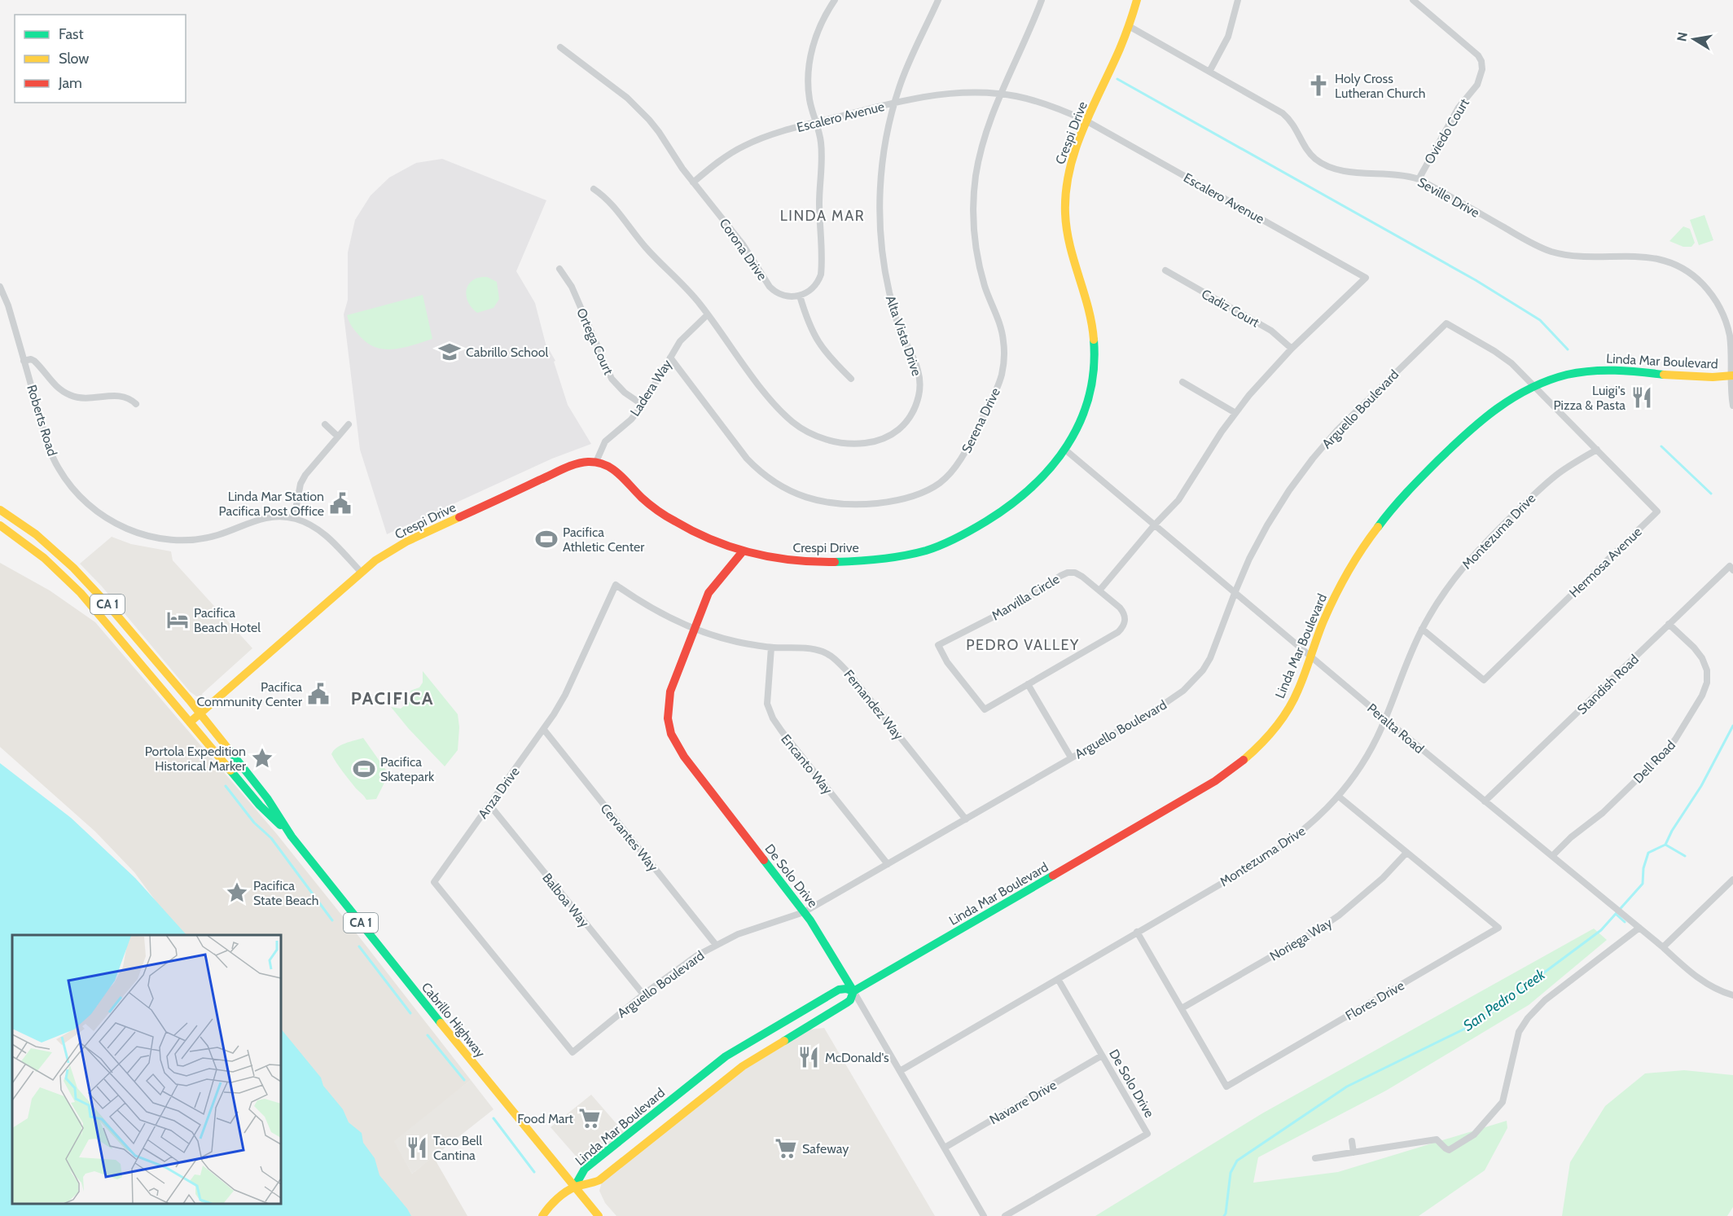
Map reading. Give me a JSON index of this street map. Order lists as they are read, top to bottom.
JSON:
{
  "streets": {
    "main road": [
      "Crespi Drive",
      "Linda Mar Boulevard",
      "CA 1",
      "De Solo Drive",
      "Cabrillo Highway"
    ],
    "street": [
      "Escalero Avenue",
      "Oviedo Court",
      "Seville Drive",
      "Corona Drive",
      "Cadiz Court",
      "Alta Vista Drive",
      "Ortega Court",
      "Ladera Way",
      "Arguello Boulevard",
      "Roberts Road",
      "Serena Drive",
      "Montezuma Drive",
      "Hermosa Avenue",
      "Marvilla Circle",
      "Standish Road",
      "Fernandez Way",
      "Peralta Road",
      "Dell Road",
      "Encanto Way",
      "Anza Drive",
      "Cervantes Way",
      "Balboa Way",
      "Noriega Way",
      "Flores Drive",
      "Navarre Drive"
    ]
  },
  "crossings": [
    ["Escalero Avenue", "Crespi Drive"],
    ["Escalero Avenue", "Corona Drive"],
    ["Escalero Avenue", "Cadiz Court"],
    ["Escalero Avenue", "Alta Vista Drive"],
    ["Escalero Avenue", "Serena Drive"],
    ["Escalero Avenue", "Marvilla Circle"],
    ["Escalero Avenue", "Peralta Road"],
    ["Oviedo Court", "Seville Drive"],
    ["Crespi Drive", "Seville Drive"],
    ["Crespi Drive", "Ladera Way"],
    ["Crespi Drive", "Roberts Road"],
    ["Crespi Drive", "Peralta Road"],
    ["Crespi Drive", "De Solo Drive"],
    ["Crespi Drive", "Cabrillo Highway"],
    ["Seville Drive", "Linda Mar Boulevard"],
    ["Alta Vista Drive", "Ladera Way"],
    ["Ortega Court", "Ladera Way"],
    ["Linda Mar Boulevard", "Arguello Boulevard"],
    ["Linda Mar Boulevard", "Hermosa Avenue"],
    ["Linda Mar Boulevard", "Peralta Road"],
    ["Linda Mar Boulevard", "De Solo Drive"],
    ["Linda Mar Boulevard", "Cabrillo Highway"],
    ["Ladera Way", "Serena Drive"],
    ["Arguello Boulevard", "Hermosa Avenue"],
    ["Arguello Boulevard", "Fernandez Way"],
    ["Arguello Boulevard", "Peralta Road"],
    ["Arguello Boulevard", "Encanto Way"],
    ["Arguello Boulevard", "Anza Drive"],
    ["Arguello Boulevard", "Cervantes Way"],
    ["Arguello Boulevard", "De Solo Drive"],
    ["Arguello Boulevard", "Balboa Way"],
    ["Montezuma Drive", "Hermosa Avenue"],
    ["Montezuma Drive", "Peralta Road"],
    ["Montezuma Drive", "De Solo Drive"],
    ["Montezuma Drive", "Flores Drive"],
    ["Standish Road", "Peralta Road"],
    ["Standish Road", "Dell Road"],
    ["Fernandez Way", "Encanto Way"],
    ["Fernandez Way", "Anza Drive"],
    ["Fernandez Way", "De Solo Drive"],
    ["Peralta Road", "Dell Road"],
    ["Anza Drive", "Cervantes Way"],
    ["Anza Drive", "De Solo Drive"],
    ["Anza Drive", "Balboa Way"],
    ["De Solo Drive", "Navarre Drive"],
    ["Noriega Way", "Flores Drive"]
  ],
  "districts": ["LINDA MAR", "PEDRO VALLEY", "PACIFICA"],
  "water": ["San Pedro Creek"],
  "places": {
    "church": ["Holy Cross Lutheran Church"],
    "school or university": ["Cabrillo School"],
    "restaurant": ["Luigi's Pizza & Pasta", "McDonald's", "Taco Bell Cantina"],
    "public building": ["Linda Mar Station Pacifica Post Office", "Pacifica Community Center"],
    "sports": ["Pacifica Athletic Center", "Pacifica Skatepark"],
    "hotel": ["Pacifica Beach Hotel"],
    "place": ["Portola Expedition Historical Marker", "Pacifica State Beach"],
    "supermarket": ["Food Mart", "Safeway"]
  },
  "legend": ["Fast", "Slow", "Jam"],
  "north": "left"
}
